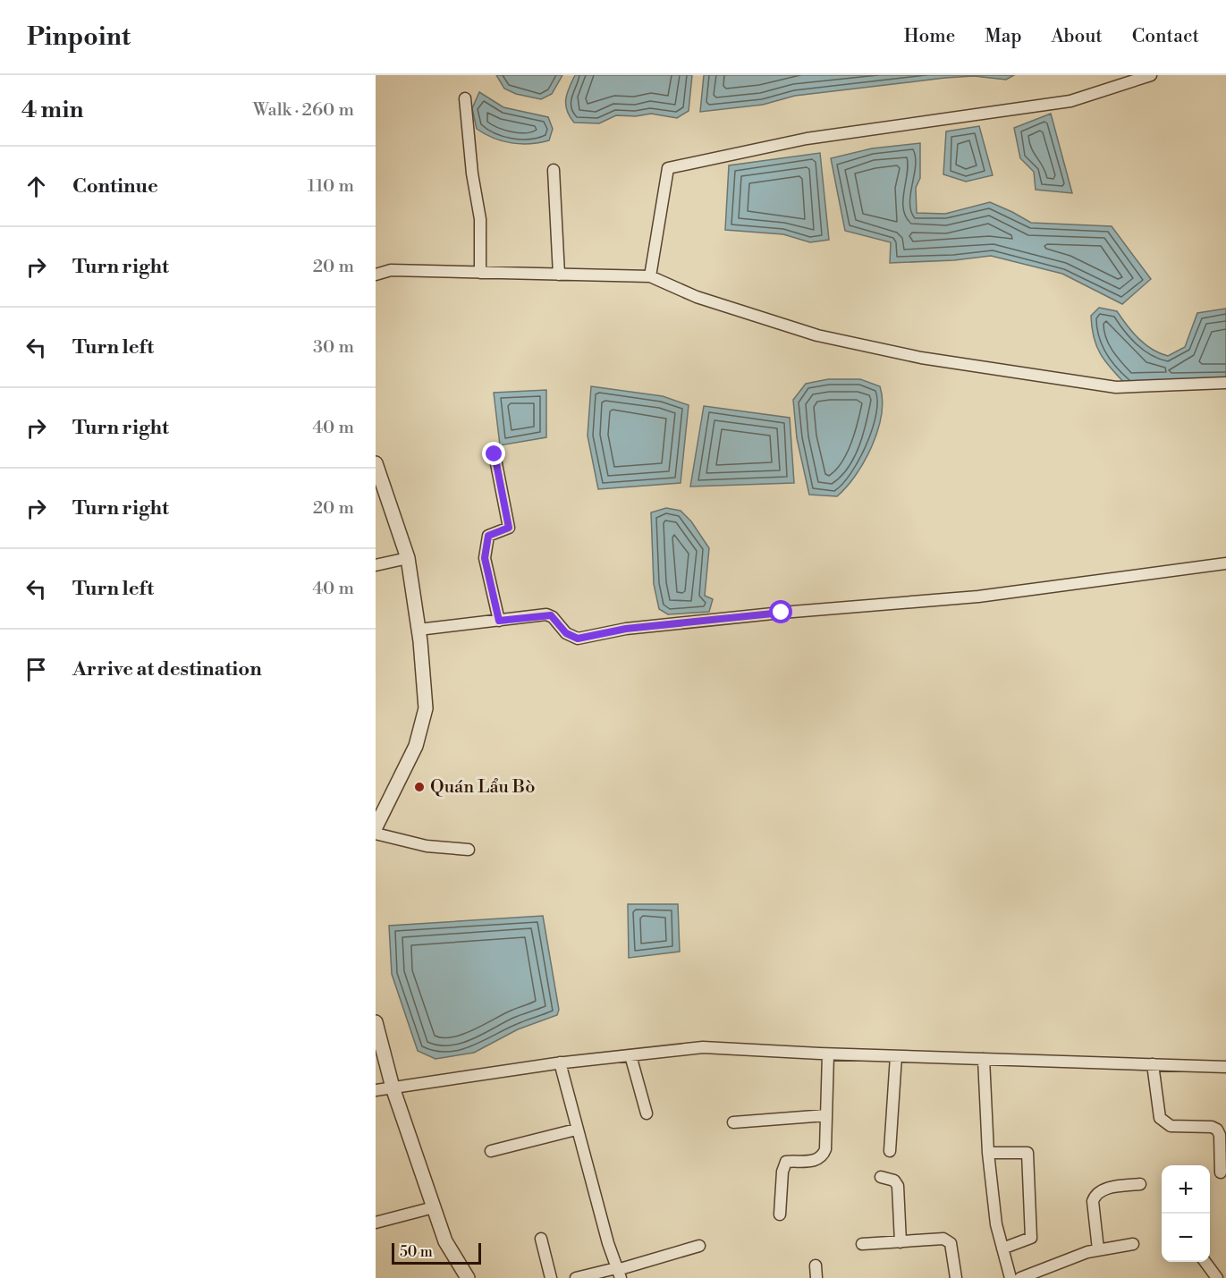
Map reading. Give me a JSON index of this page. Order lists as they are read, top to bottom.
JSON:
{
  "places": ["Quán Lẩu Bò"],
  "scale_bar": "50 m",
  "page": {
    "header": "Pinpoint",
    "nav": [
      "Home",
      "Map",
      "About",
      "Contact"
    ],
    "heading": ["4 min", "Walk · 260 m"],
    "list": [
      ["Continue", "110 m"],
      ["Turn right", "20 m"],
      ["Turn left", "30 m"],
      ["Turn right", "40 m"],
      ["Turn right", "20 m"],
      ["Turn left", "40 m"],
      "Arrive at destination"
    ],
    "map_buttons": ["+", "−"],
    "scale": "50 m"
  }
}
